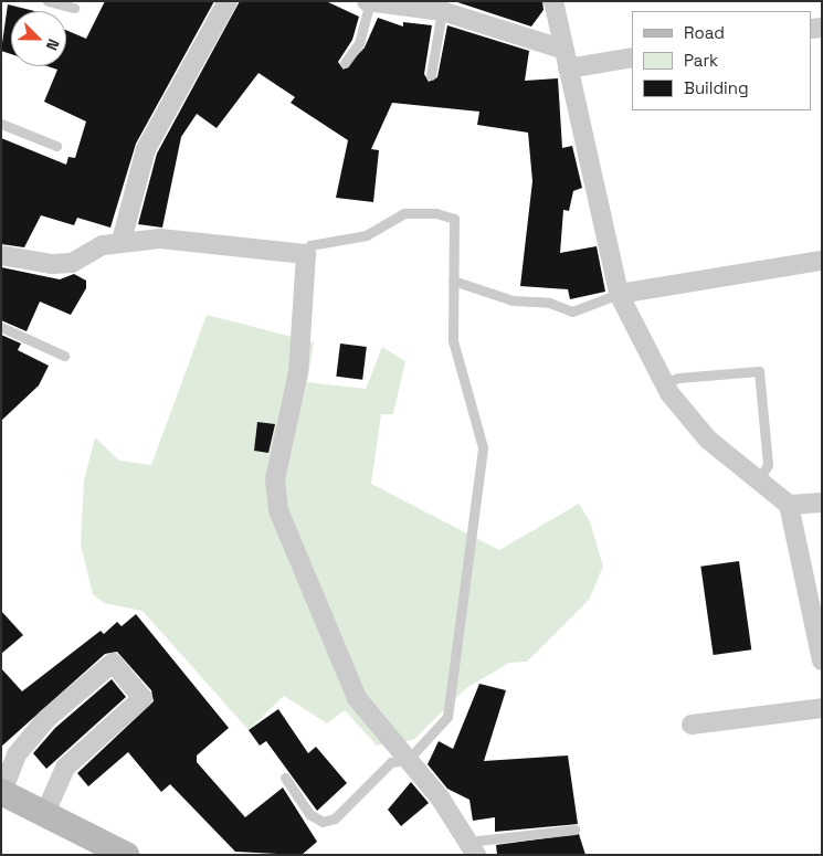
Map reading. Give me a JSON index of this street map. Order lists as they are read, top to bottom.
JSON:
{
  "legend": ["Road", "Park", "Building"],
  "north": "bottom right"
}
